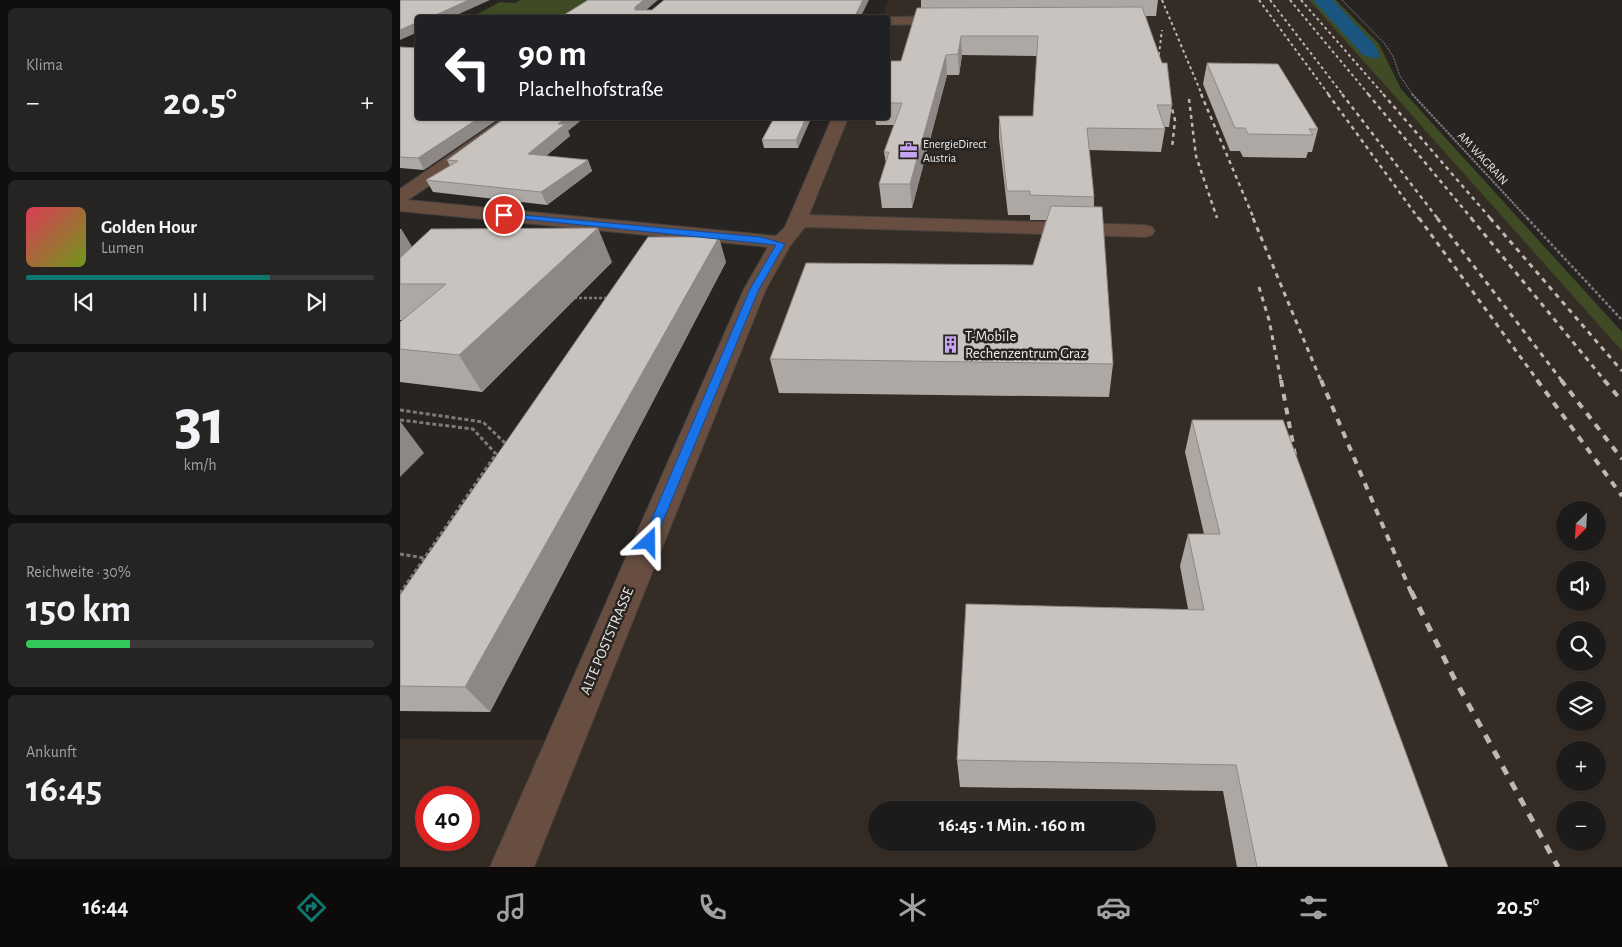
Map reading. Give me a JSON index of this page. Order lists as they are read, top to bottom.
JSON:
{
  "streets": {
    "street": ["ALTE POSTSTRASSE"],
    "path": ["AM WAGRAIN"]
  },
  "places": {
    "office": ["EnergieDirect Austria"],
    "building": ["T-Mobile Rechenzentrum Graz"]
  },
  "north": "bottom left",
  "page": {
    "tile": [
      "Klima",
      ["31", "km/h"],
      ["Reichweite · 30%", "150 km"],
      ["Ankunft", "16:45"]
    ],
    "turn": ["90 m", "Plachelhofstraße"],
    "heat": ["−", "20.5°", "+"],
    "song": ["Golden Hour", "Lumen"],
    "map_buttons": ["+", "−"],
    "limit": "40",
    "trip": "16:45 · 1 Min. · 160 m",
    "tabs": ["16:44", "20.5°"]
  }
}
